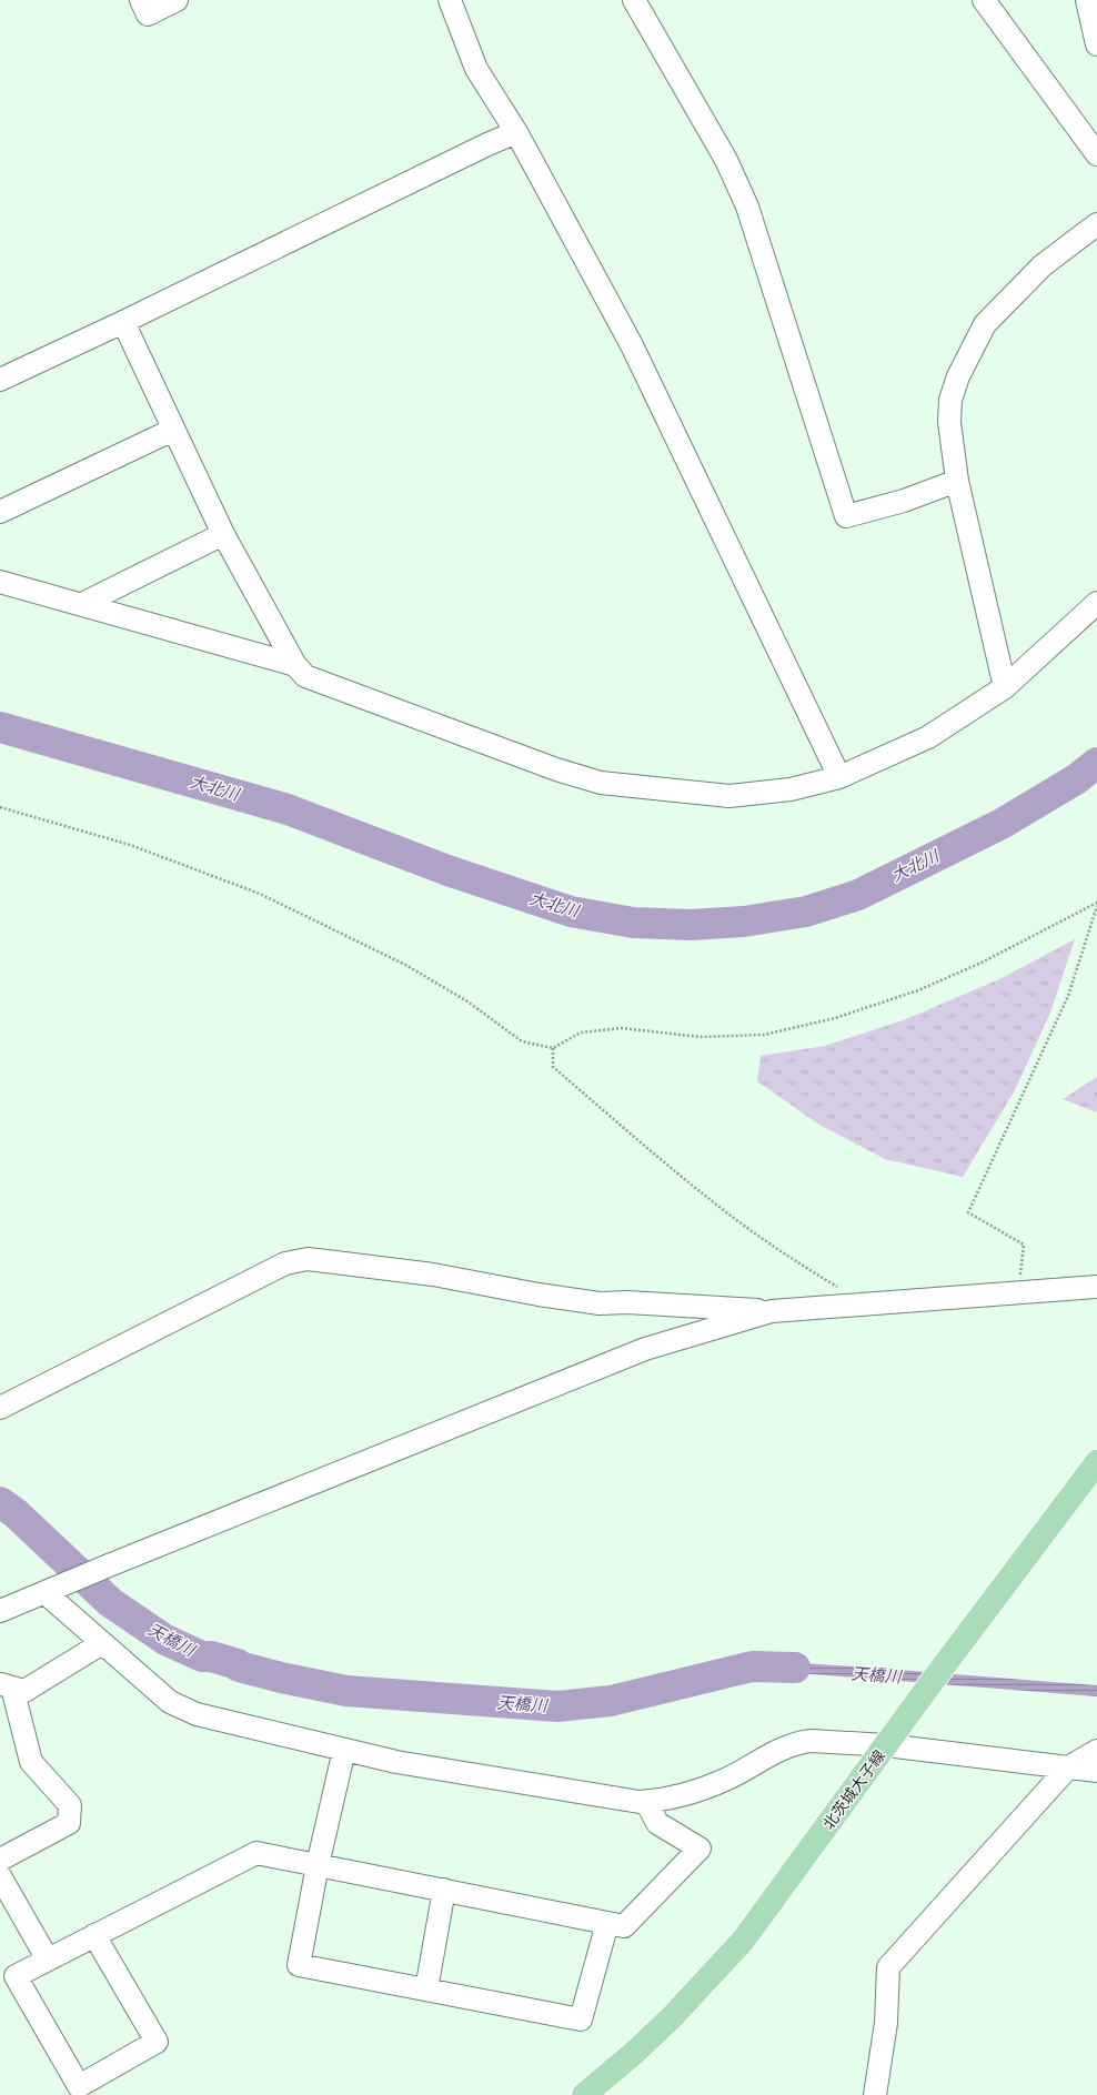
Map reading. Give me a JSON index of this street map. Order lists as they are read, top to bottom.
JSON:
{
  "streets": {
    "main road": ["北茨城大子線"]
  },
  "water": ["大北川", "天橋川"]
}
